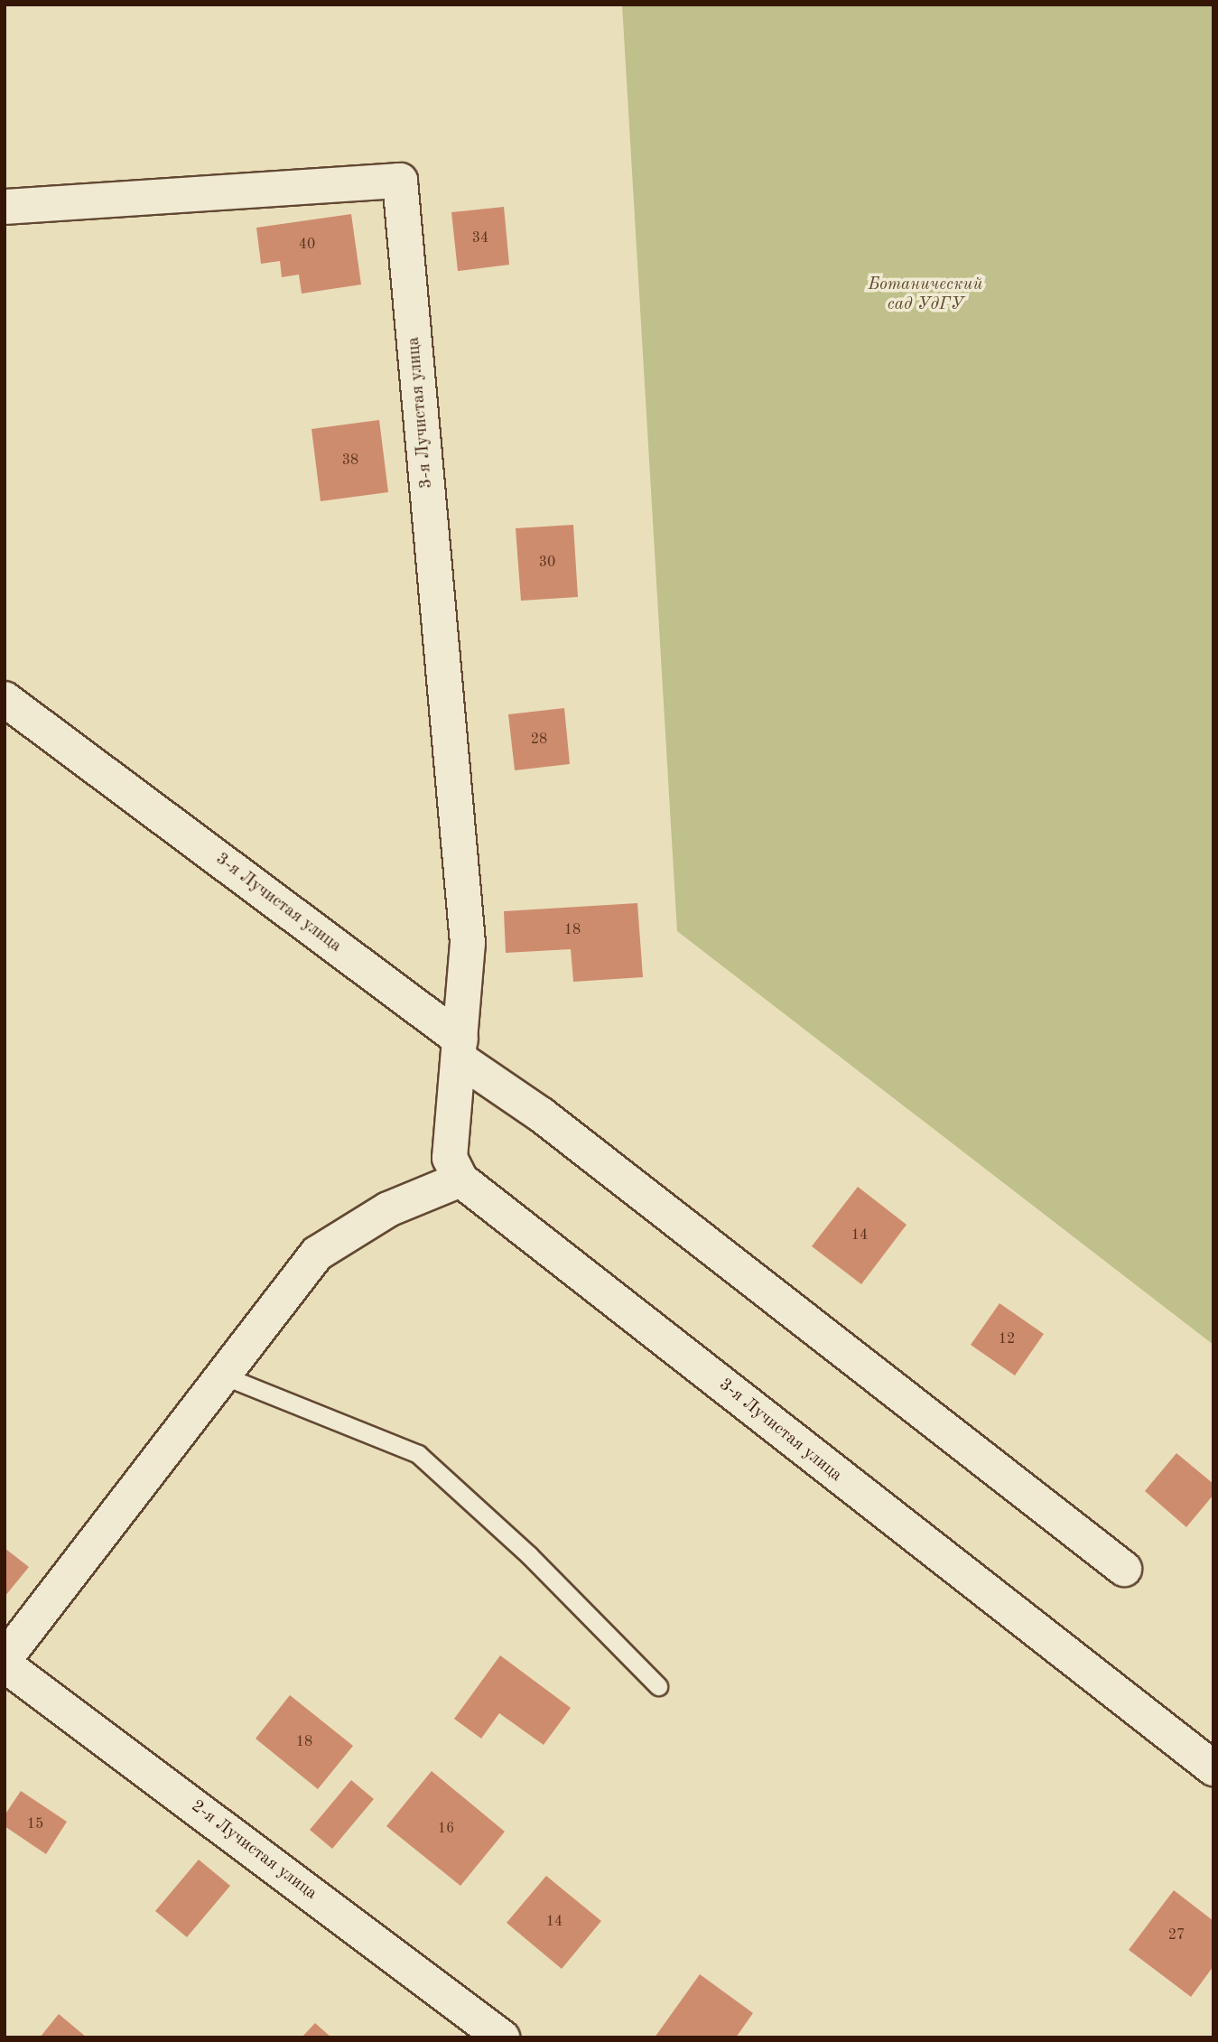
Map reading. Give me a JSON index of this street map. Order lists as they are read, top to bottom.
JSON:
{
  "streets": {
    "street": ["3-я Лучистая улица", "2-я Лучистая улица"]
  },
  "parks": ["Ботанический сад УдГУ"],
  "house_numbers": [
    "34",
    "40",
    "38",
    "30",
    "28",
    "18",
    "14",
    "12",
    "18",
    "15",
    "16",
    "14",
    "27"
  ]
}
